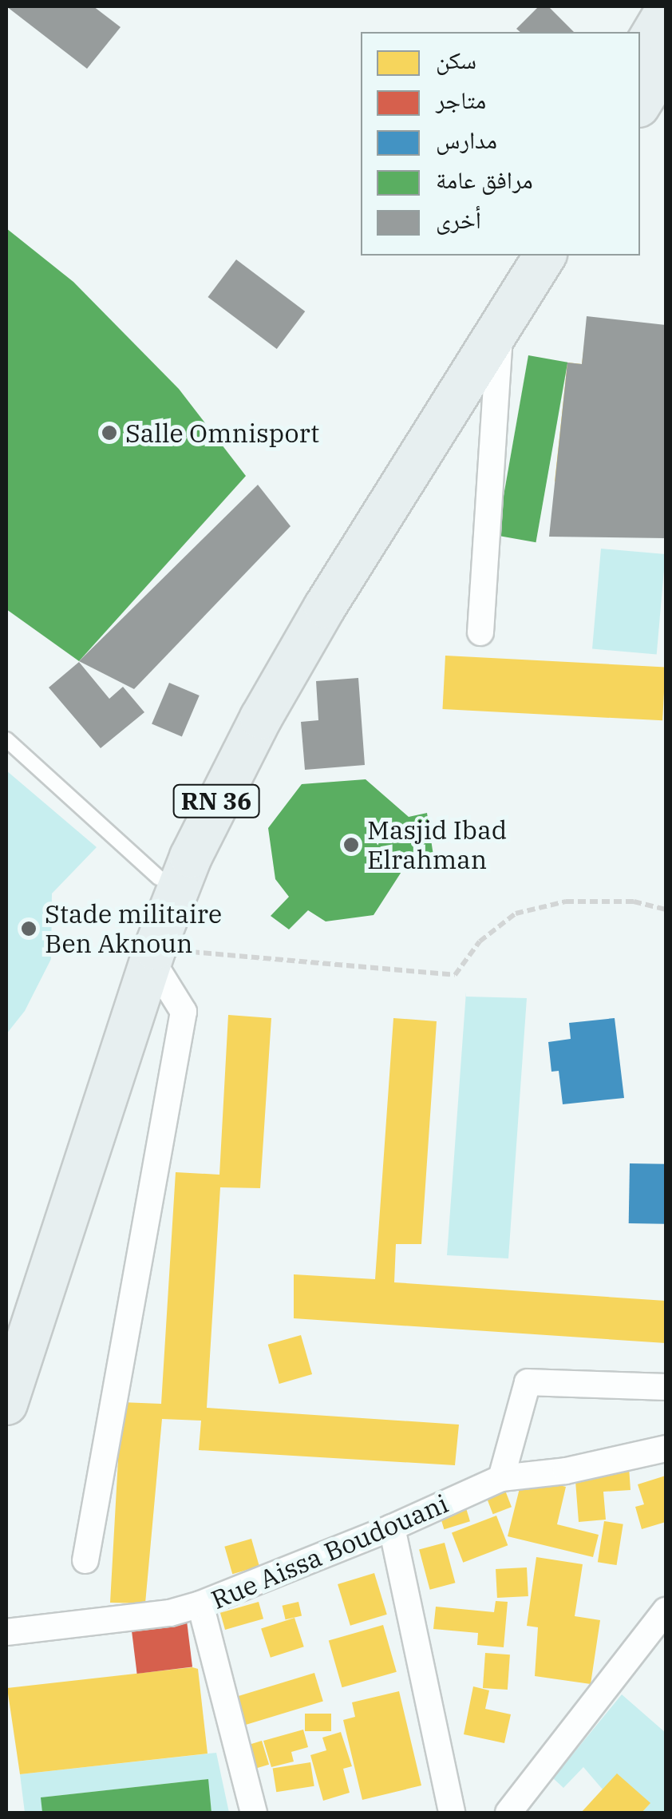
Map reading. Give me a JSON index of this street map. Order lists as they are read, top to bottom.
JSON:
{
  "streets": {
    "main road": ["RN 36"],
    "street": ["Rue Aissa Boudouani"]
  },
  "places": ["Salle Omnisport", "Masjid Ibad Elrahman", "Stade militaire Ben Aknoun"],
  "legend": [
    "سكن",
    "متاجر",
    "مدارس",
    "مرافق عامة",
    "أخرى"
  ]
}
